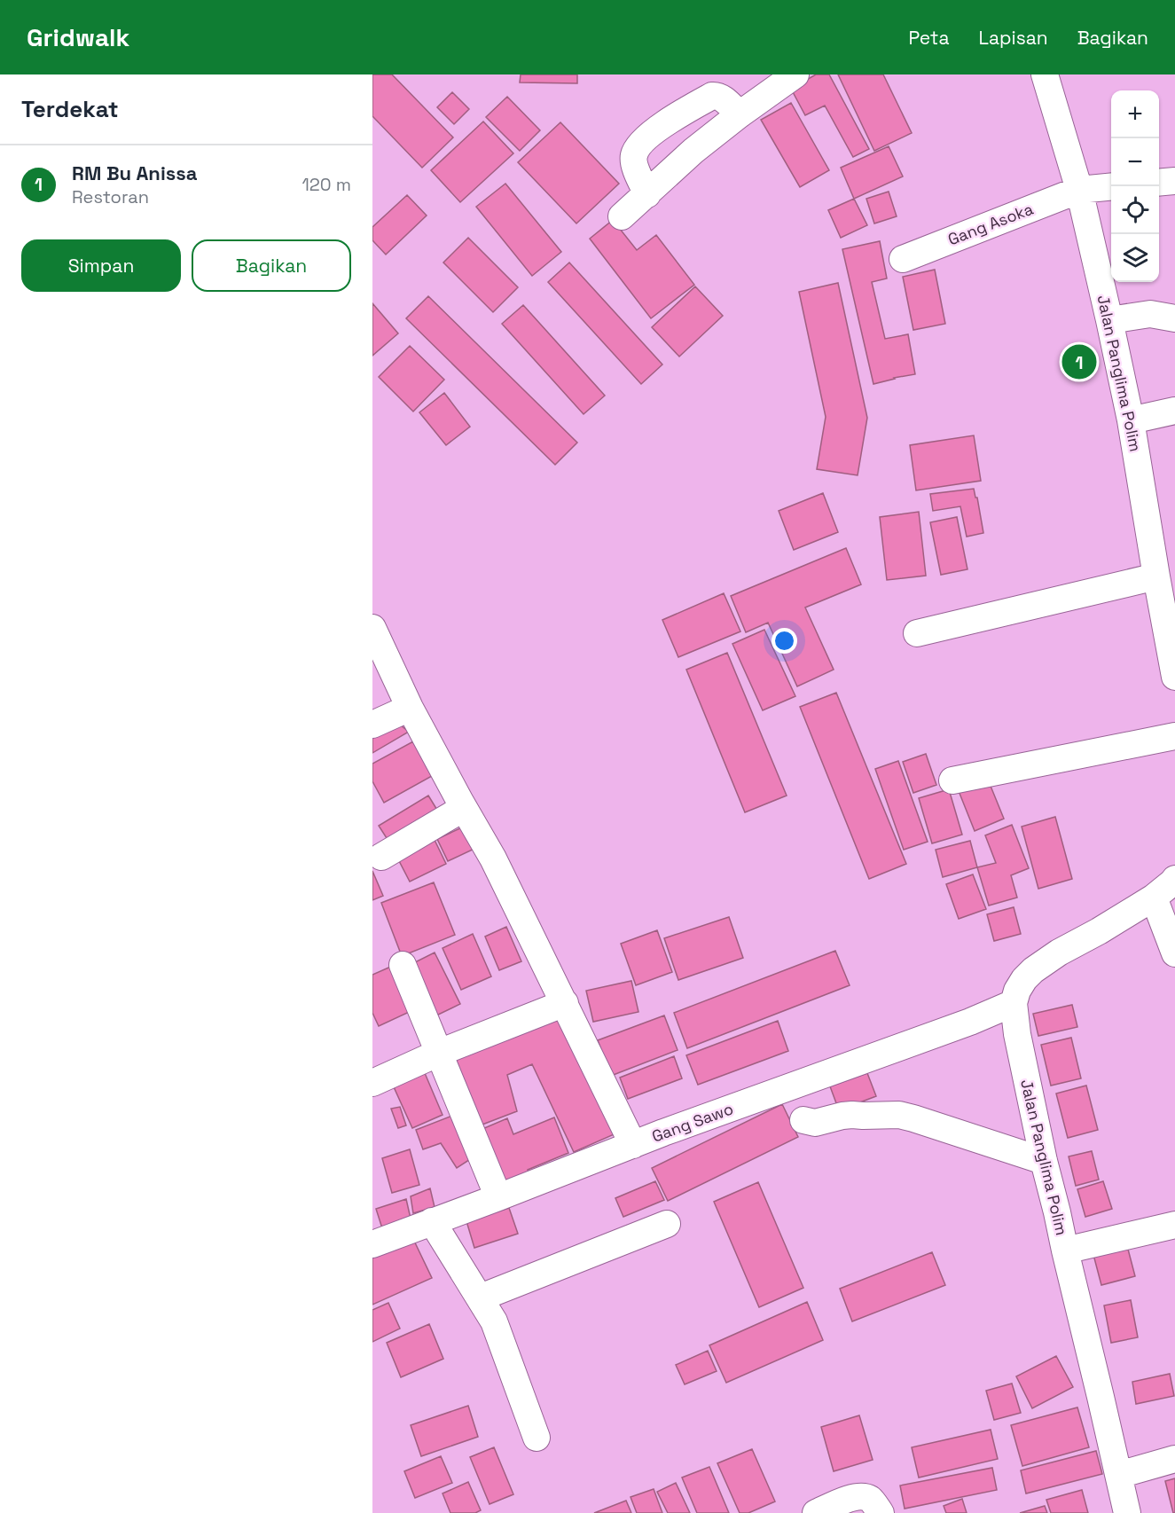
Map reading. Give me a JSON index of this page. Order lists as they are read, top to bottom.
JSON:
{
  "streets": {
    "street": ["Gang Asoka", "Jalan Panglima Polim", "Gang Sawo"]
  },
  "crossings": [
    ["Gang Asoka", "Jalan Panglima Polim"],
    ["Jalan Panglima Polim", "Gang Sawo"]
  ],
  "page": {
    "header": "Gridwalk",
    "nav": ["Peta", "Lapisan", "Bagikan"],
    "heading": "Terdekat",
    "map_buttons": ["+", "−"],
    "list": [
      {
        "mark": "1",
        "name": "RM Bu Anissa",
        "note": "Restoran",
        "value": "120 m"
      }
    ],
    "buttons": ["Simpan", "Bagikan"],
    "pins": "1"
  }
}
